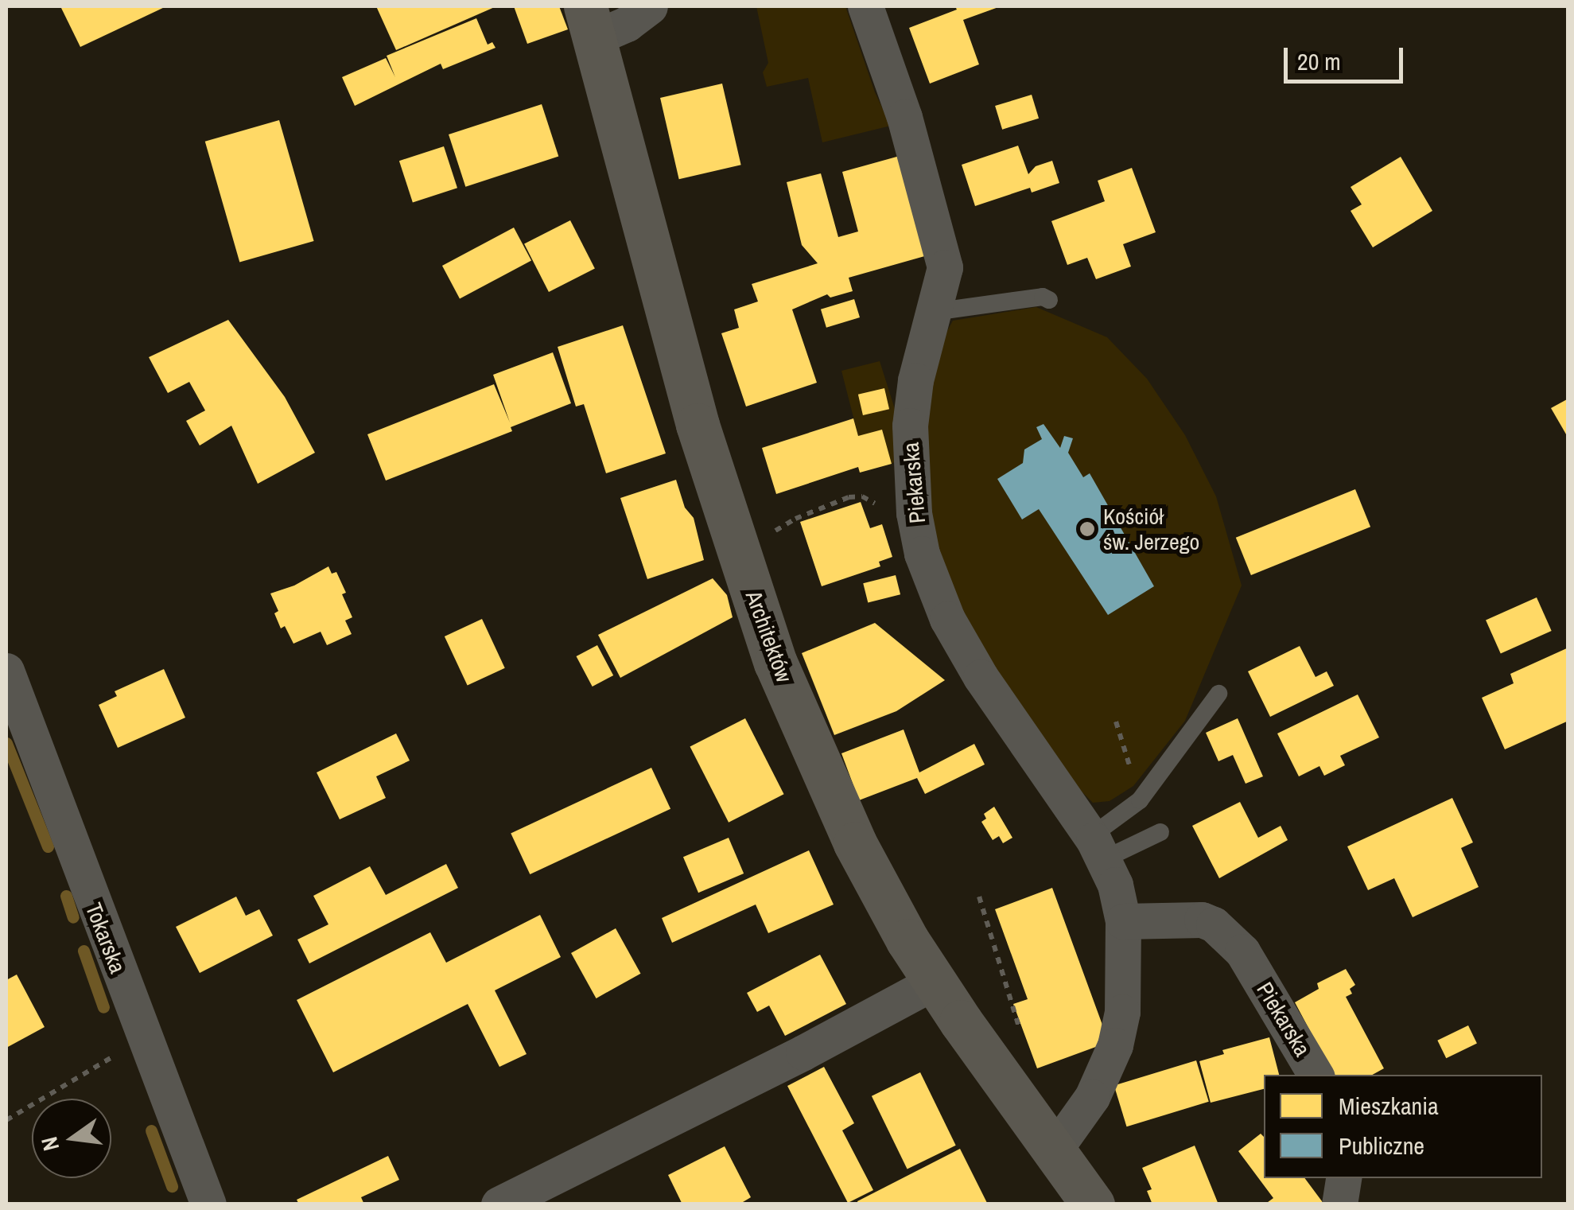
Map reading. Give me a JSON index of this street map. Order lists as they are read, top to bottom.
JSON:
{
  "streets": {
    "street": ["Piekarska", "Architektów", "Tokarska"]
  },
  "crossings": [
    ["Piekarska", "Architektów"]
  ],
  "places": ["Kościół św. Jerzego"],
  "legend": ["Mieszkania", "Publiczne"],
  "scale_bar": "20 m",
  "north": "left"
}
